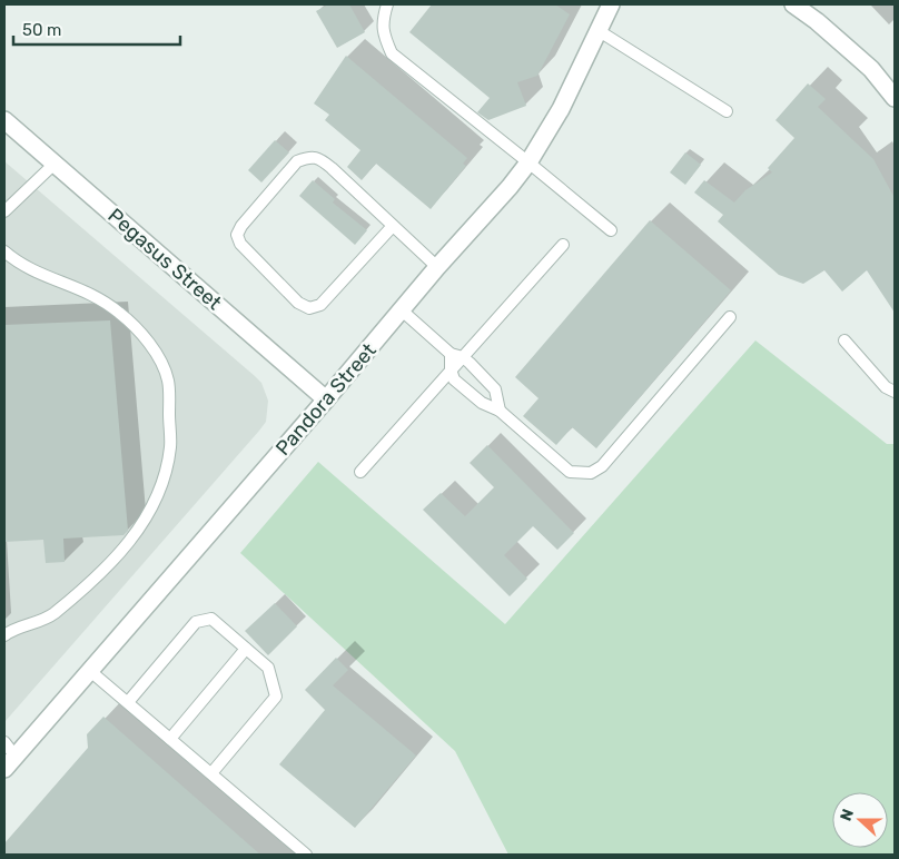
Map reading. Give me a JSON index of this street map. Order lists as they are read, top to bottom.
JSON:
{
  "streets": {
    "street": ["Pegasus Street", "Pandora Street"]
  },
  "crossings": [
    ["Pegasus Street", "Pandora Street"]
  ],
  "scale_bar": "50 m",
  "north": "left"
}
